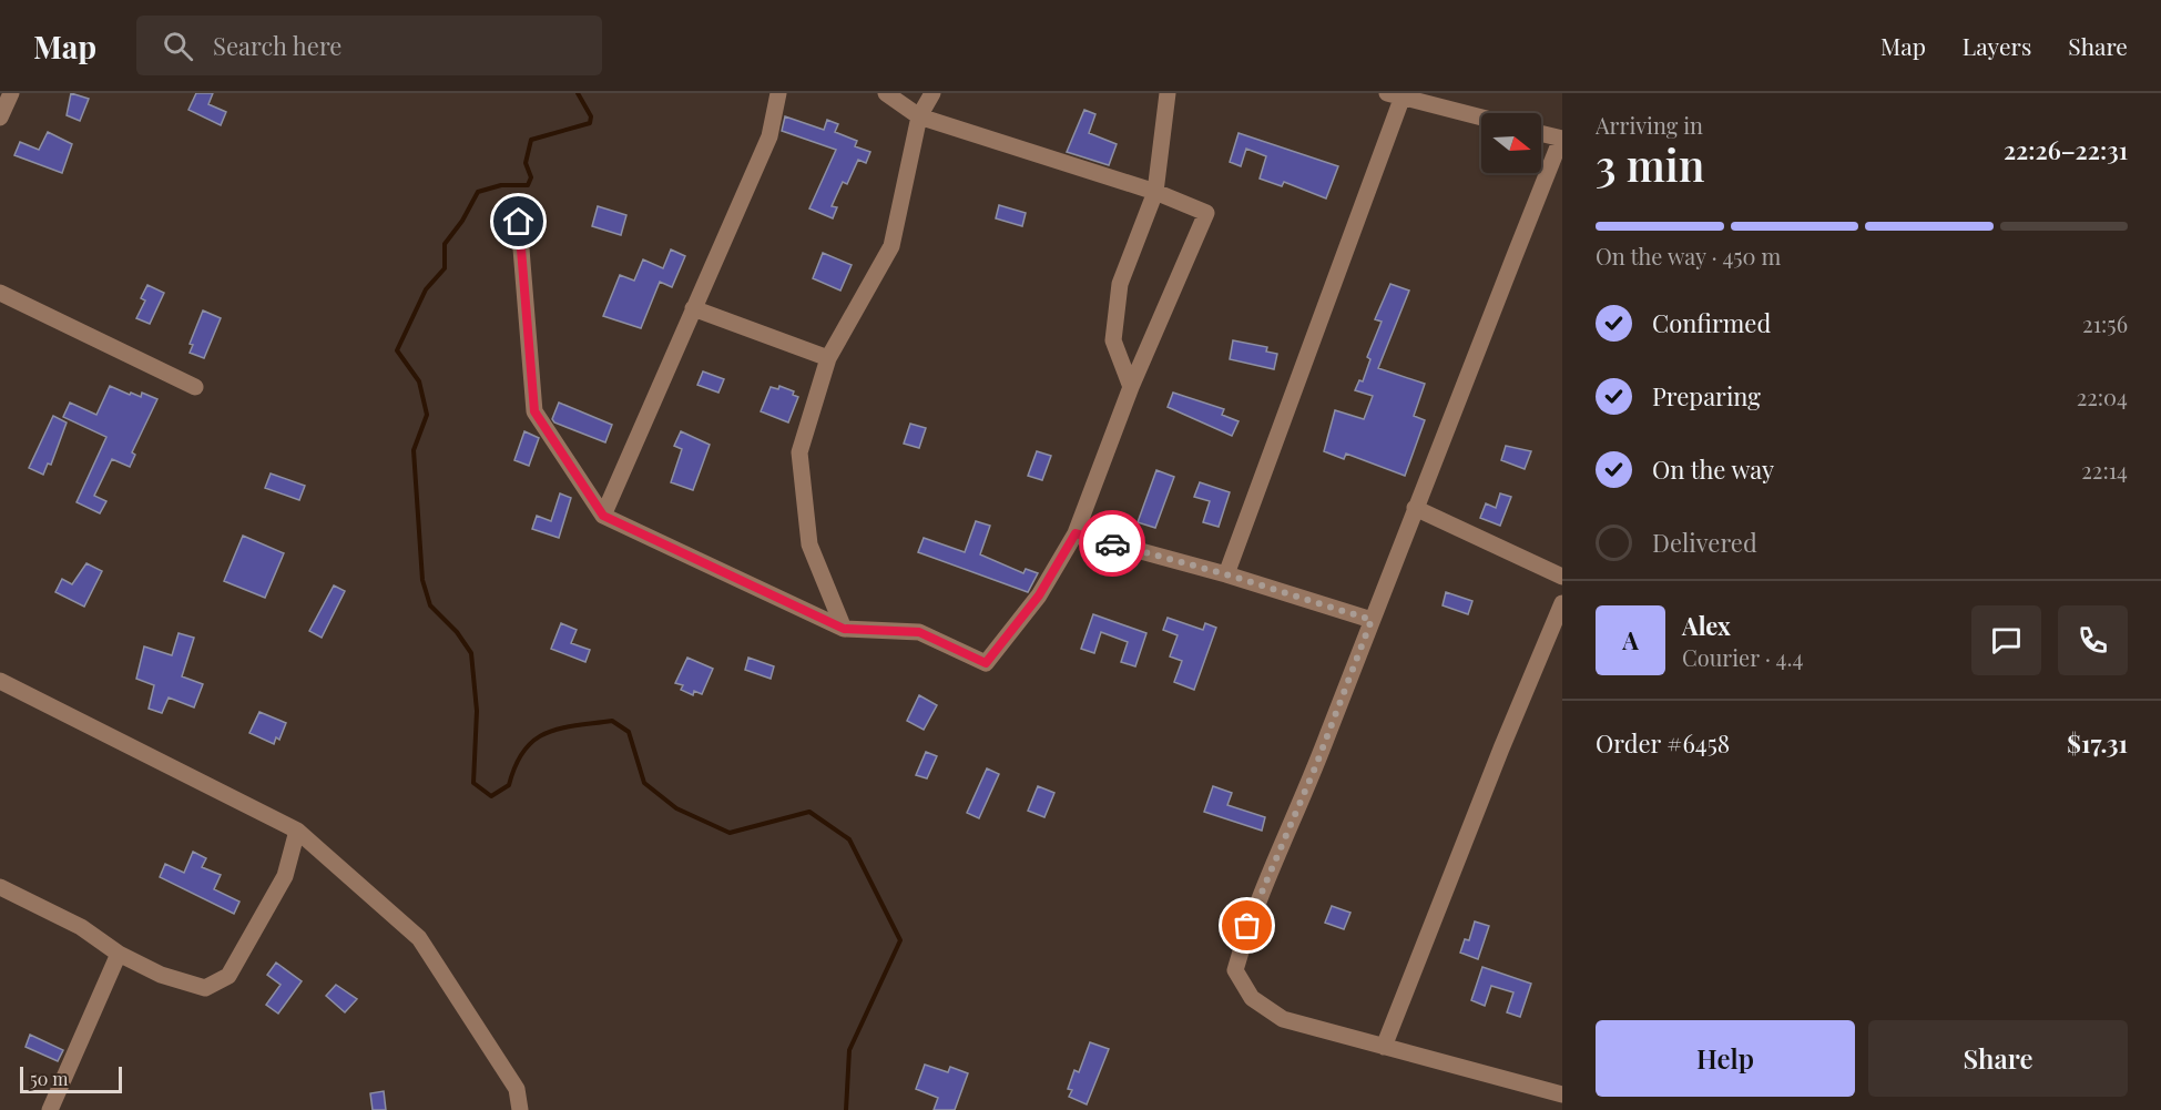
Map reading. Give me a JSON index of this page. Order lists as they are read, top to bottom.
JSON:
{
  "scale_bar": "50 m",
  "north": "right",
  "page": {
    "header": "Map",
    "search": "Search here",
    "nav": ["Map", "Layers", "Share"],
    "heading": ["3 min", "Arriving in", "22:26–22:31"],
    "panel": [
      "Alex",
      "Courier · 4.4",
      "Order #6458",
      "$17.31"
    ],
    "bar": "On the way · 450 m",
    "list": [
      ["Confirmed", "21:56"],
      ["Preparing", "22:04"],
      ["On the way", "22:14"],
      "Delivered"
    ],
    "round": "A",
    "buttons": ["Help", "Share"],
    "scale": "50 m"
  }
}
